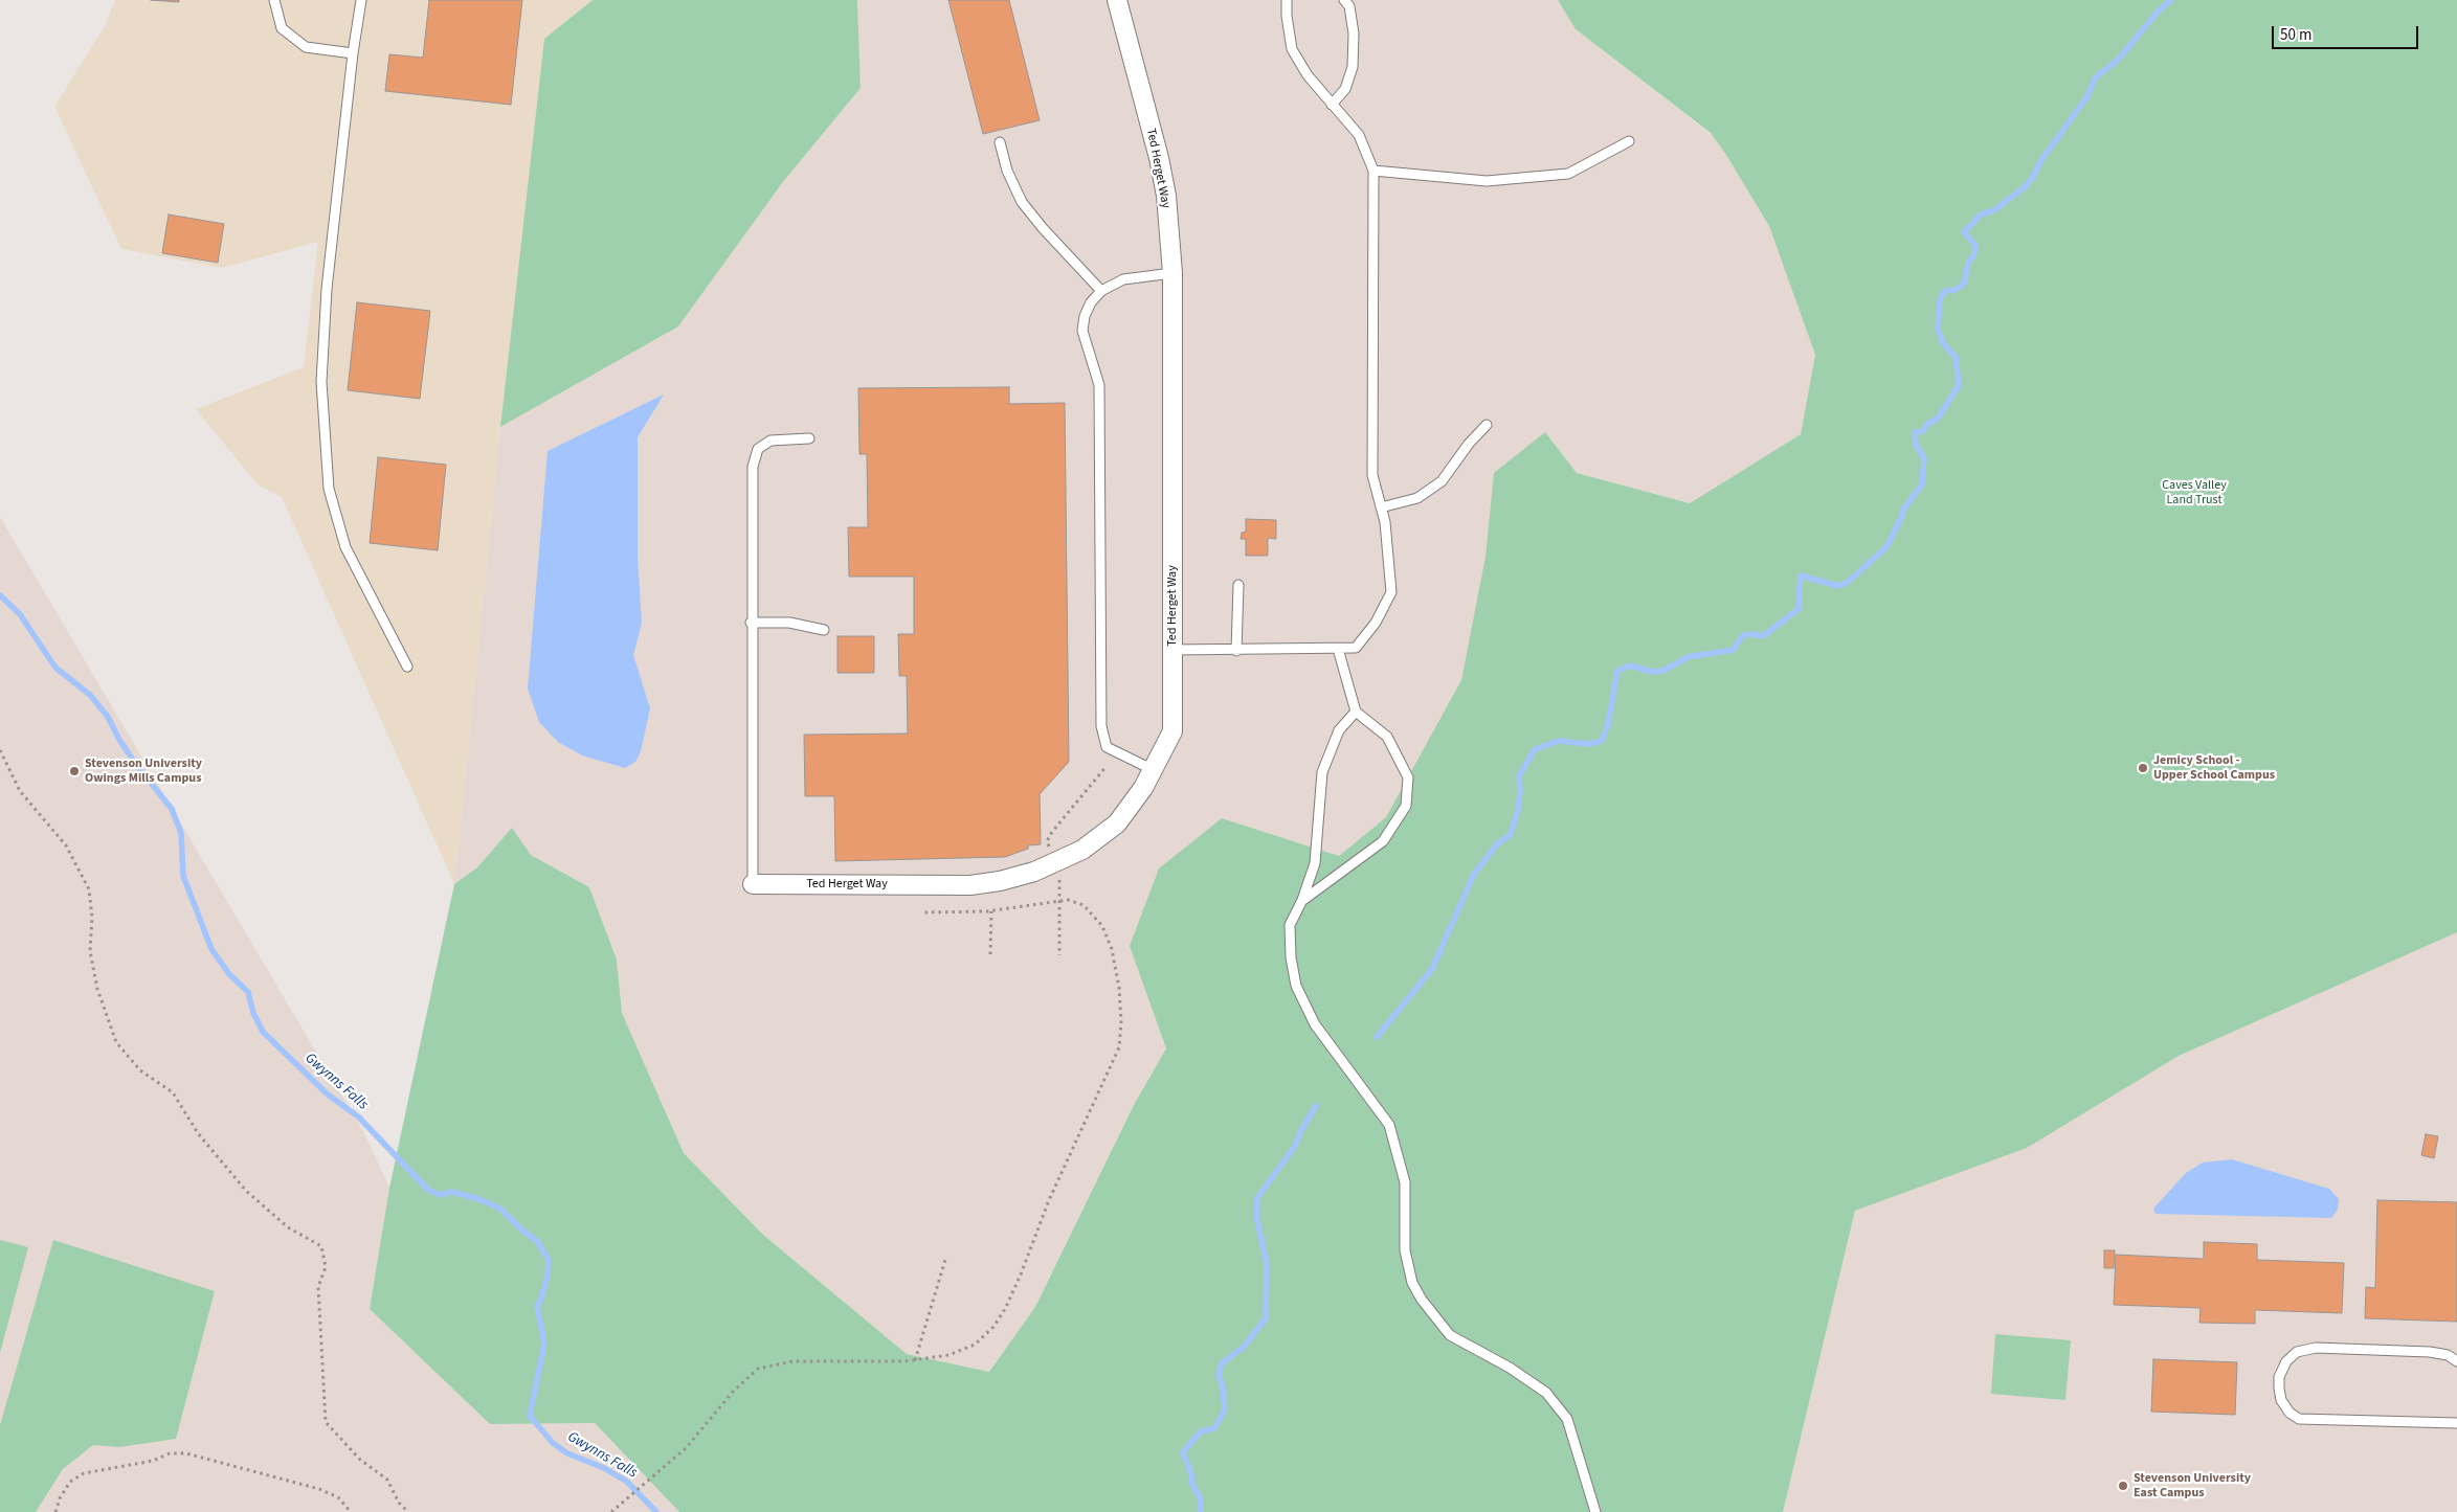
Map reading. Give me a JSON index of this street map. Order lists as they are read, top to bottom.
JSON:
{
  "streets": {
    "street": ["Ted Herget Way"]
  },
  "water": ["Gwynns Falls"],
  "parks": ["Caves Valley Land Trust"],
  "places": ["Jemicy School - Upper School Campus", "Stevenson University Owings Mills Campus", "Stevenson University East Campus"],
  "scale_bar": "50 m"
}
